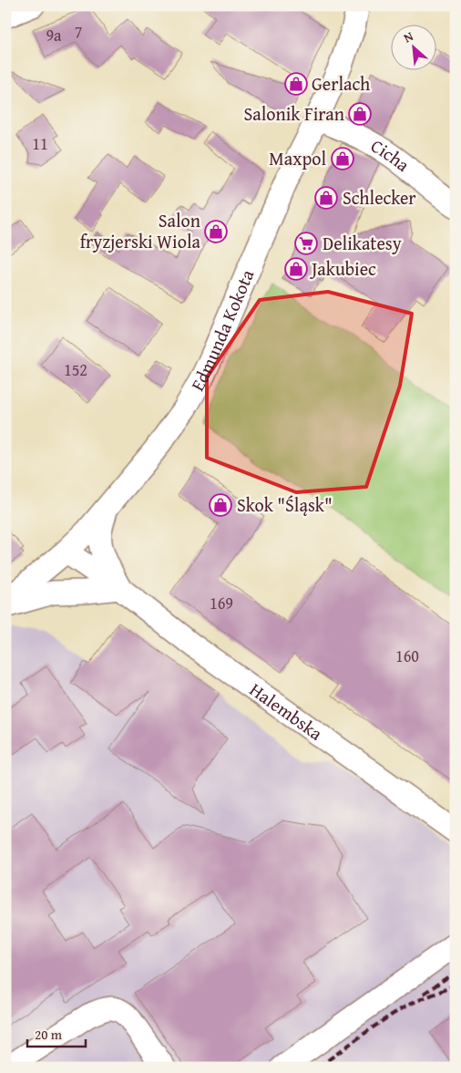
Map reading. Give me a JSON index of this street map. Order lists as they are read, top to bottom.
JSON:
{
  "streets": {
    "street": ["Cicha", "Edmunda Kokota", "Halembska"]
  },
  "crossings": [
    ["Cicha", "Edmunda Kokota"],
    ["Edmunda Kokota", "Halembska"]
  ],
  "places": {
    "shop": [
      "Gerlach",
      "Salonik Firan",
      "Maxpol",
      "Schlecker",
      "Salon fryzjerski Wiola",
      "Jakubiec",
      "Skok \"Śląsk\""
    ],
    "supermarket": ["Delikatesy"]
  },
  "house_numbers": [
    "7",
    "9a",
    "11",
    "152",
    "169",
    "160"
  ],
  "scale_bar": "20 m",
  "north": "top left"
}
